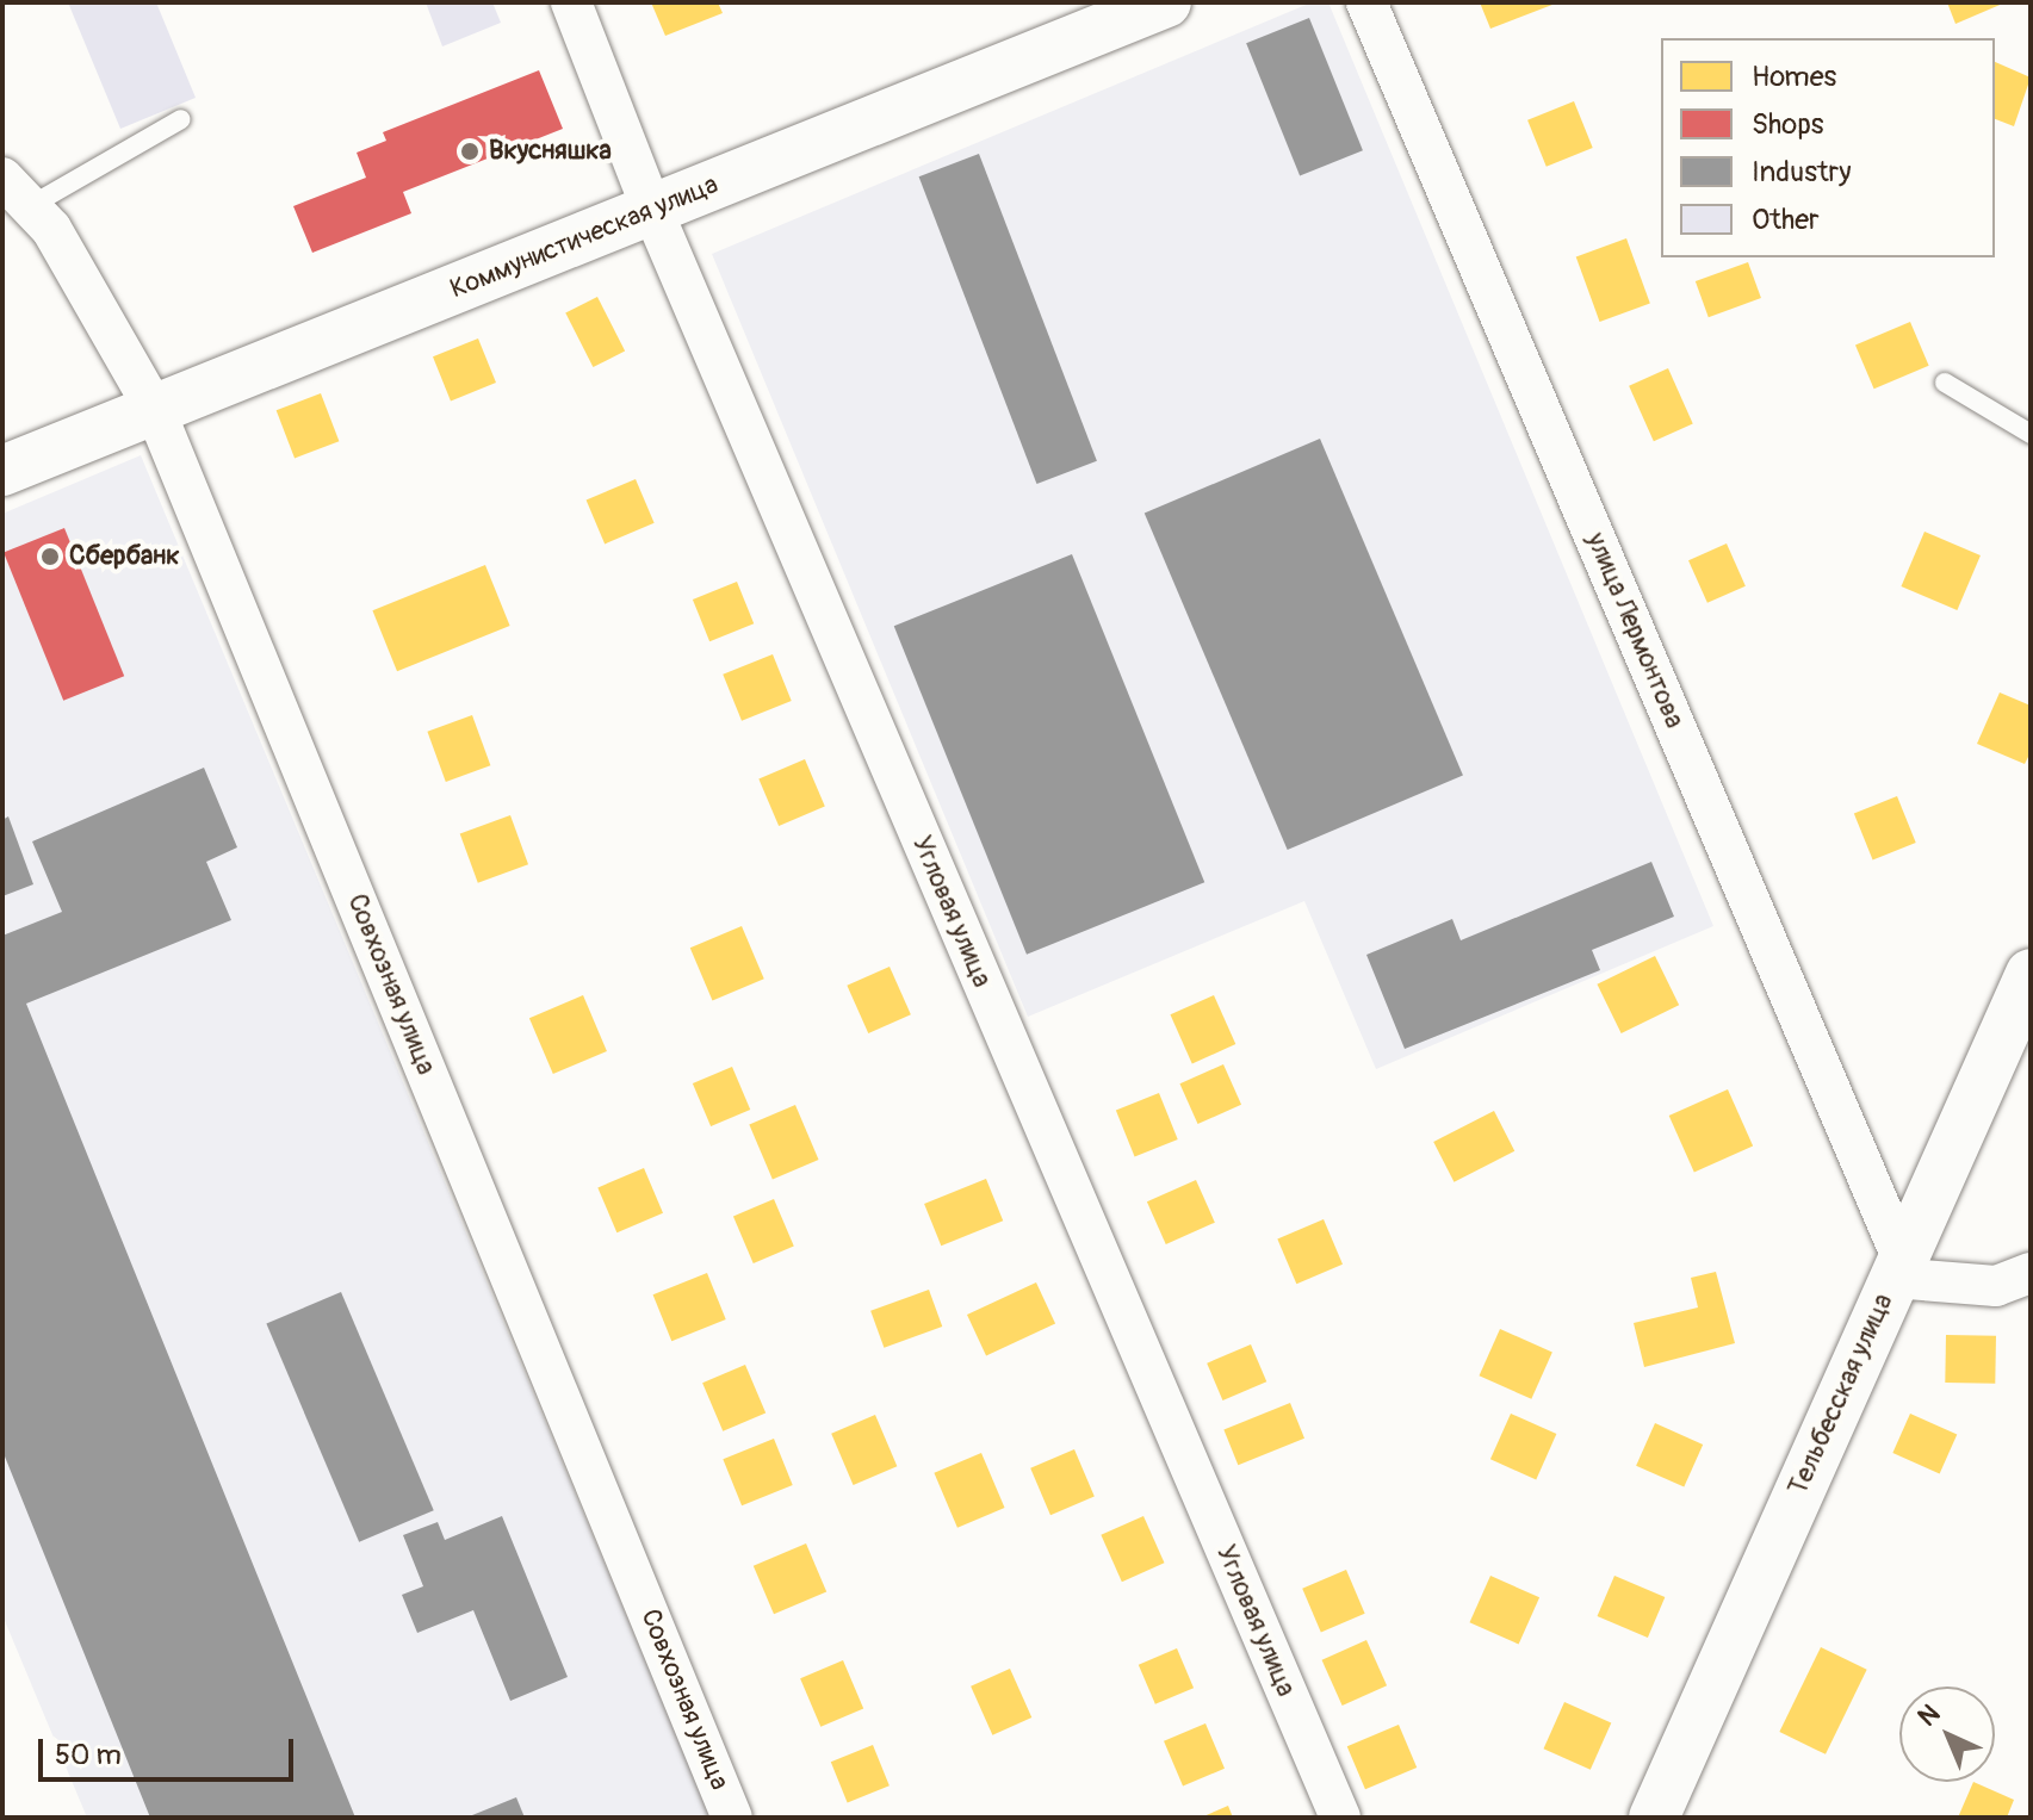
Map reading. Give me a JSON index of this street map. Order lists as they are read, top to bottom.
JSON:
{
  "streets": {
    "street": [
      "Коммунистическая улица",
      "улица Лермонтова",
      "Угловая улица",
      "Совхозная улица",
      "Тельбесская улица"
    ]
  },
  "crossings": [
    ["Коммунистическая улица", "Угловая улица"],
    ["Коммунистическая улица", "Совхозная улица"],
    ["улица Лермонтова", "Тельбесская улица"]
  ],
  "places": ["Вкусняшка", "Сбербанк"],
  "legend": [
    "Homes",
    "Shops",
    "Industry",
    "Other"
  ],
  "scale_bar": "50 m",
  "north": "top left"
}
